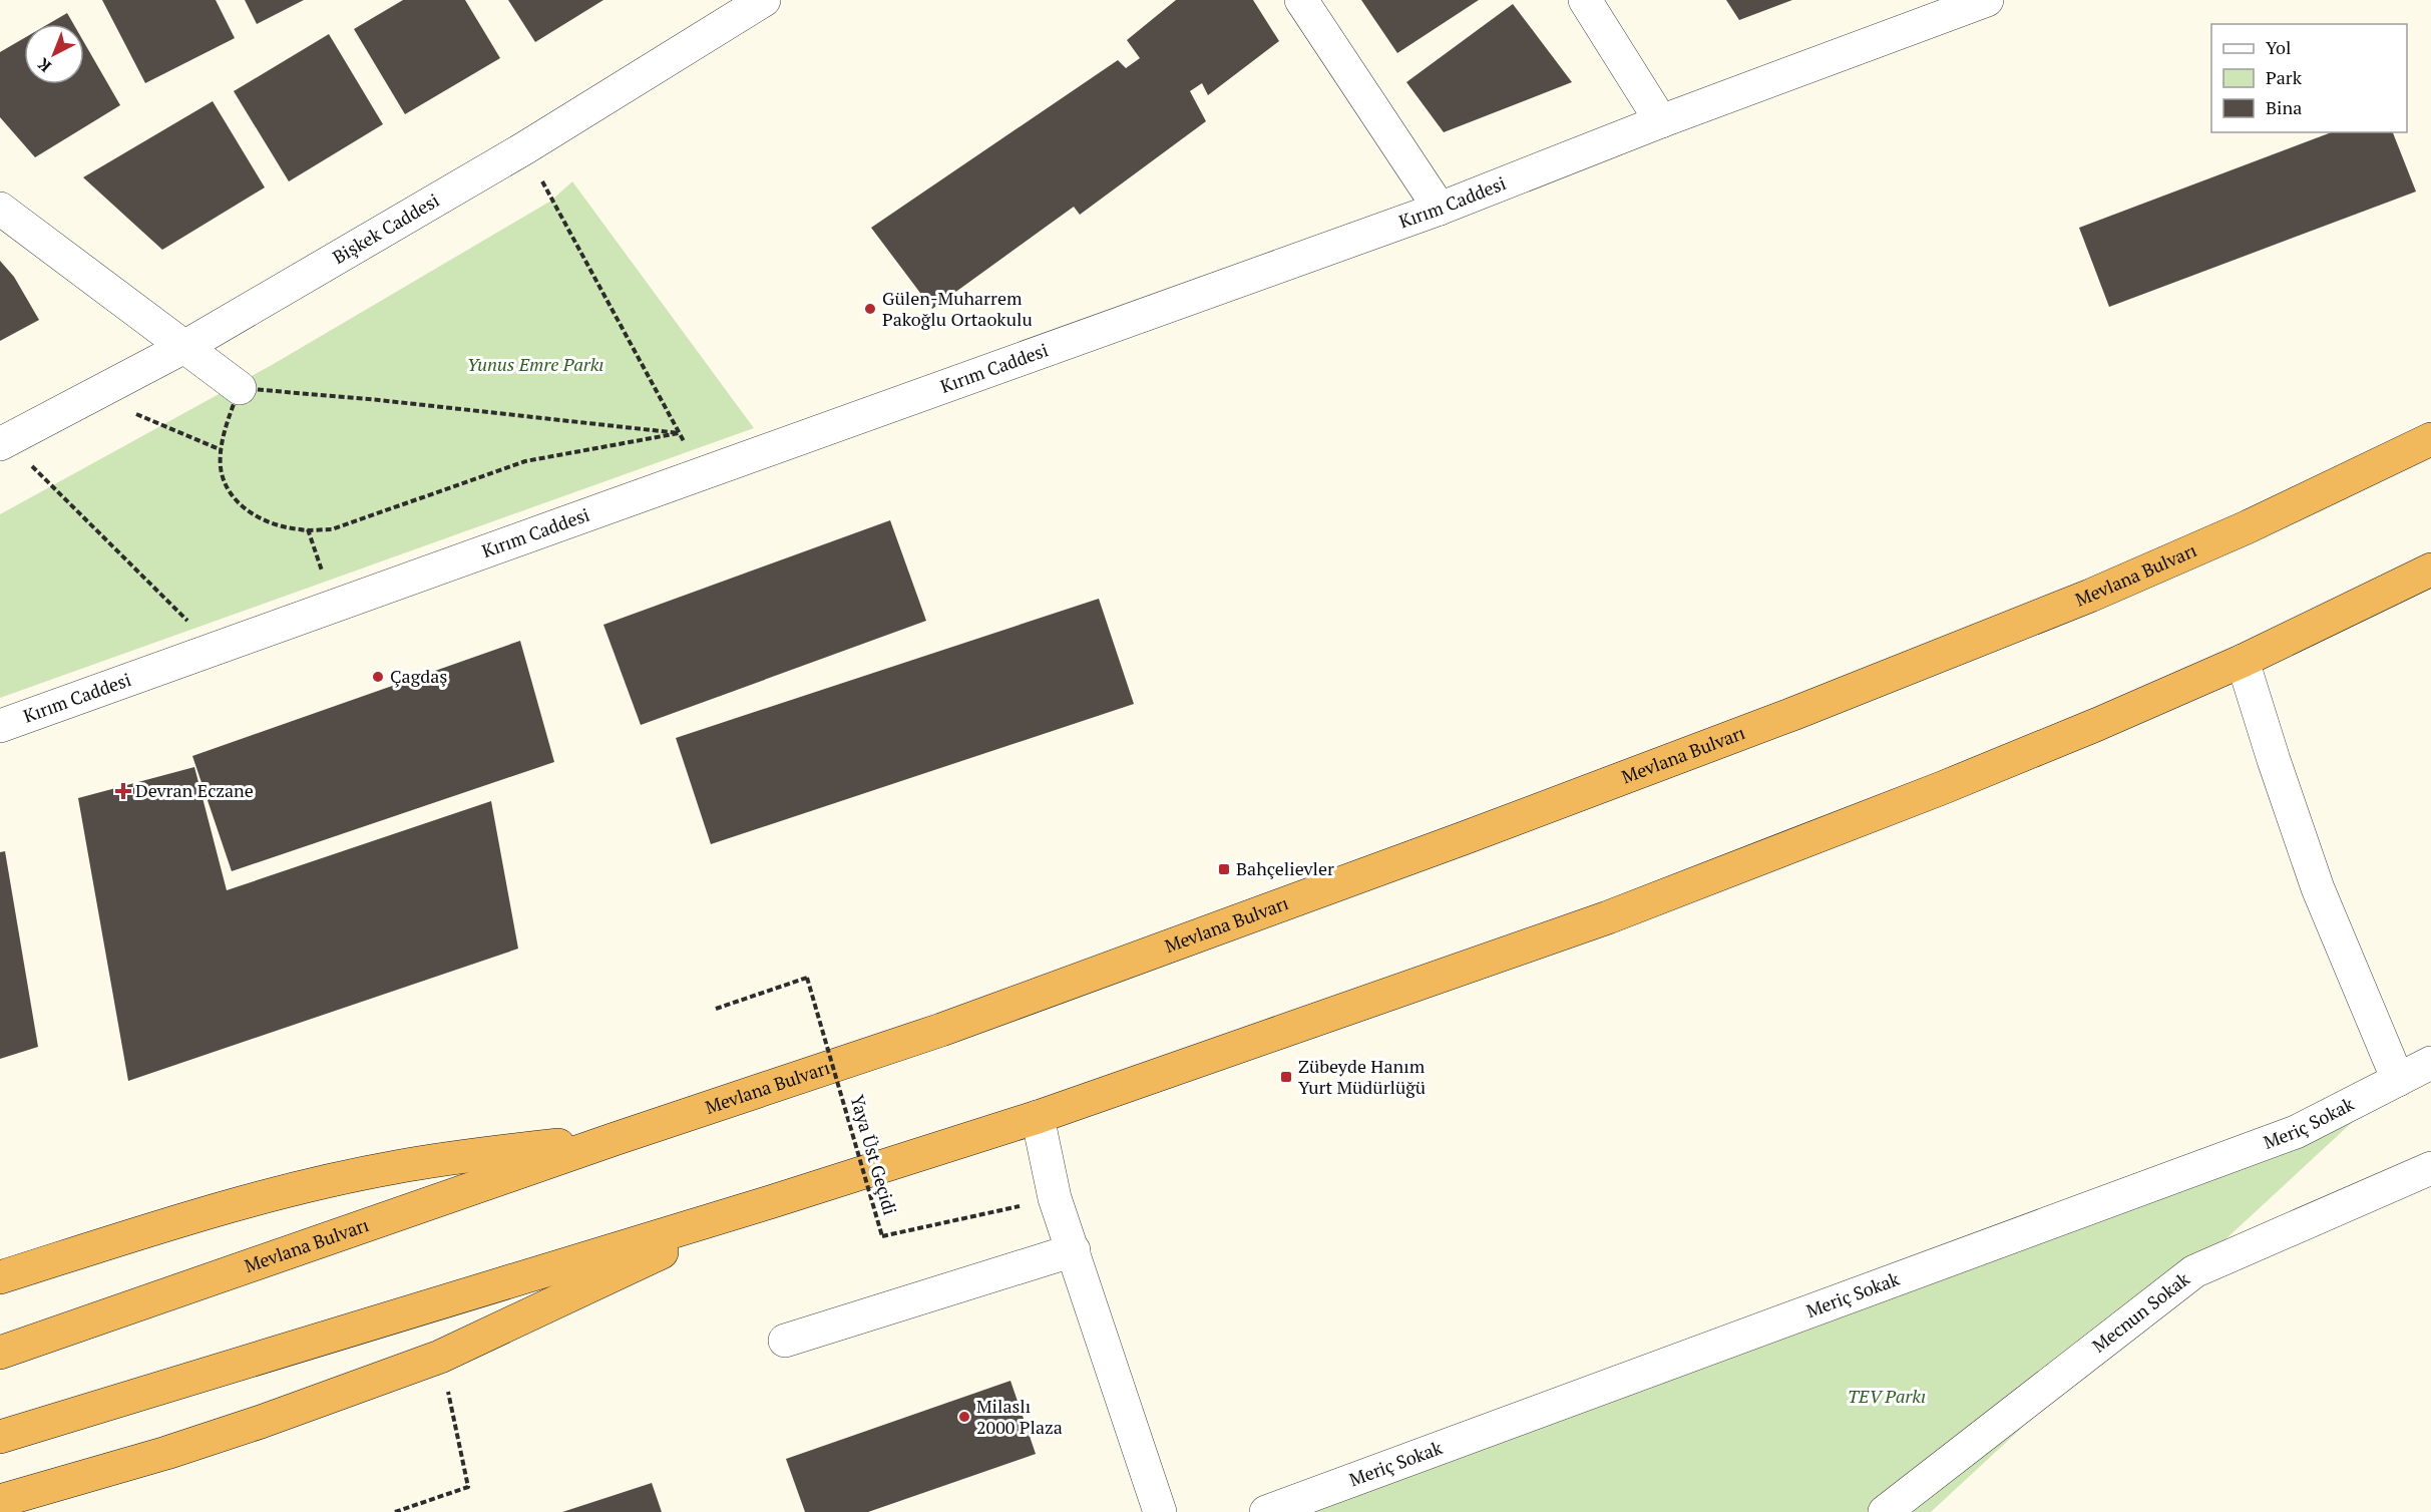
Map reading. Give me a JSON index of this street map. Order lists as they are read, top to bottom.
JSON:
{
  "streets": {
    "highway": ["Mevlana Bulvarı"],
    "street": [
      "Kırım Caddesi",
      "Bişkek Caddesi",
      "Meriç Sokak",
      "Mecnun Sokak"
    ],
    "path": ["Yaya Üst Geçidi"]
  },
  "parks": ["Yunus Emre Parkı", "TEV Parkı"],
  "places": {
    "other": ["Gülen-Muharrem Pakoğlu Ortaokulu", "Çagdaş", "Milaslı 2000 Plaza"],
    "health": ["Devran Eczane"],
    "transit": ["Bahçelievler", "Zübeyde Hanım Yurt Müdürlüğü"]
  },
  "legend": ["Yol", "Park", "Bina"],
  "north": "bottom left"
}
